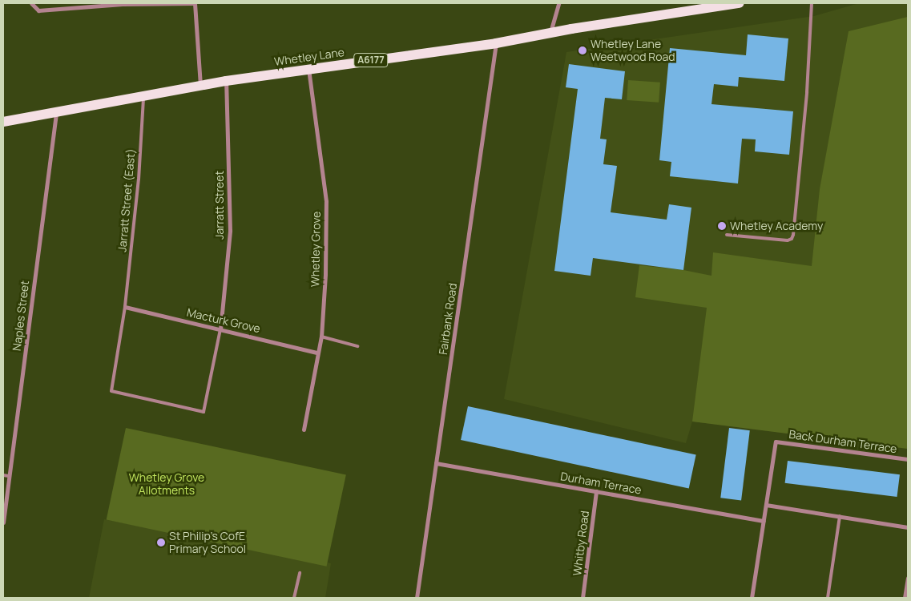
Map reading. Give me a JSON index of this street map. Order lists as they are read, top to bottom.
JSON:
{
  "streets": {
    "main road": ["Whetley Lane", "A6177"],
    "street": [
      "Jarratt Street",
      "Whetley Grove",
      "Naples Street",
      "Fairbank Road",
      "Macturk Grove",
      "Back Durham Terrace",
      "Durham Terrace",
      "Whitby Road"
    ],
    "lane": ["Jarratt Street (East)"]
  },
  "crossings": [
    ["Whetley Lane", "Jarratt Street (East)"],
    ["Whetley Lane", "Jarratt Street"],
    ["Whetley Lane", "Whetley Grove"],
    ["Whetley Lane", "Naples Street"],
    ["Whetley Lane", "Fairbank Road"],
    ["Jarratt Street (East)", "Jarratt Street"],
    ["Jarratt Street (East)", "Macturk Grove"],
    ["Jarratt Street", "Macturk Grove"],
    ["Whetley Grove", "Macturk Grove"],
    ["Fairbank Road", "Durham Terrace"],
    ["Durham Terrace", "Whitby Road"]
  ],
  "parks": ["Whetley Grove Allotments"],
  "places": ["Whetley Lane Weetwood Road", "Whetley Academy", "St Philip's CofE Primary School"]
}
